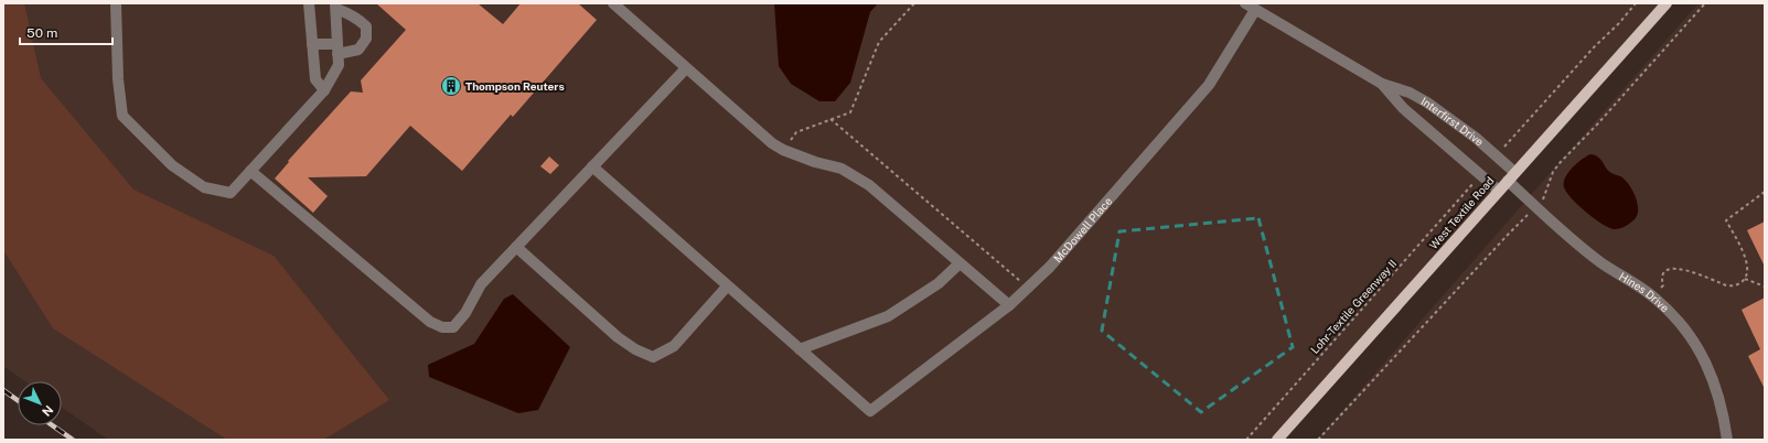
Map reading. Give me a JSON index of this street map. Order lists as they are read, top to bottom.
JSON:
{
  "streets": {
    "main road": ["West Textile Road"],
    "street": ["Interfirst Drive", "McDowell Place", "Hines Drive"],
    "path": ["Lohr-Textile Greenway II"]
  },
  "crossings": [
    ["Interfirst Drive", "West Textile Road"],
    ["Interfirst Drive", "McDowell Place"],
    ["Interfirst Drive", "Hines Drive"],
    ["West Textile Road", "Hines Drive"]
  ],
  "places": {
    "building": ["Thompson Reuters"]
  },
  "scale_bar": "50 m",
  "north": "bottom right"
}
